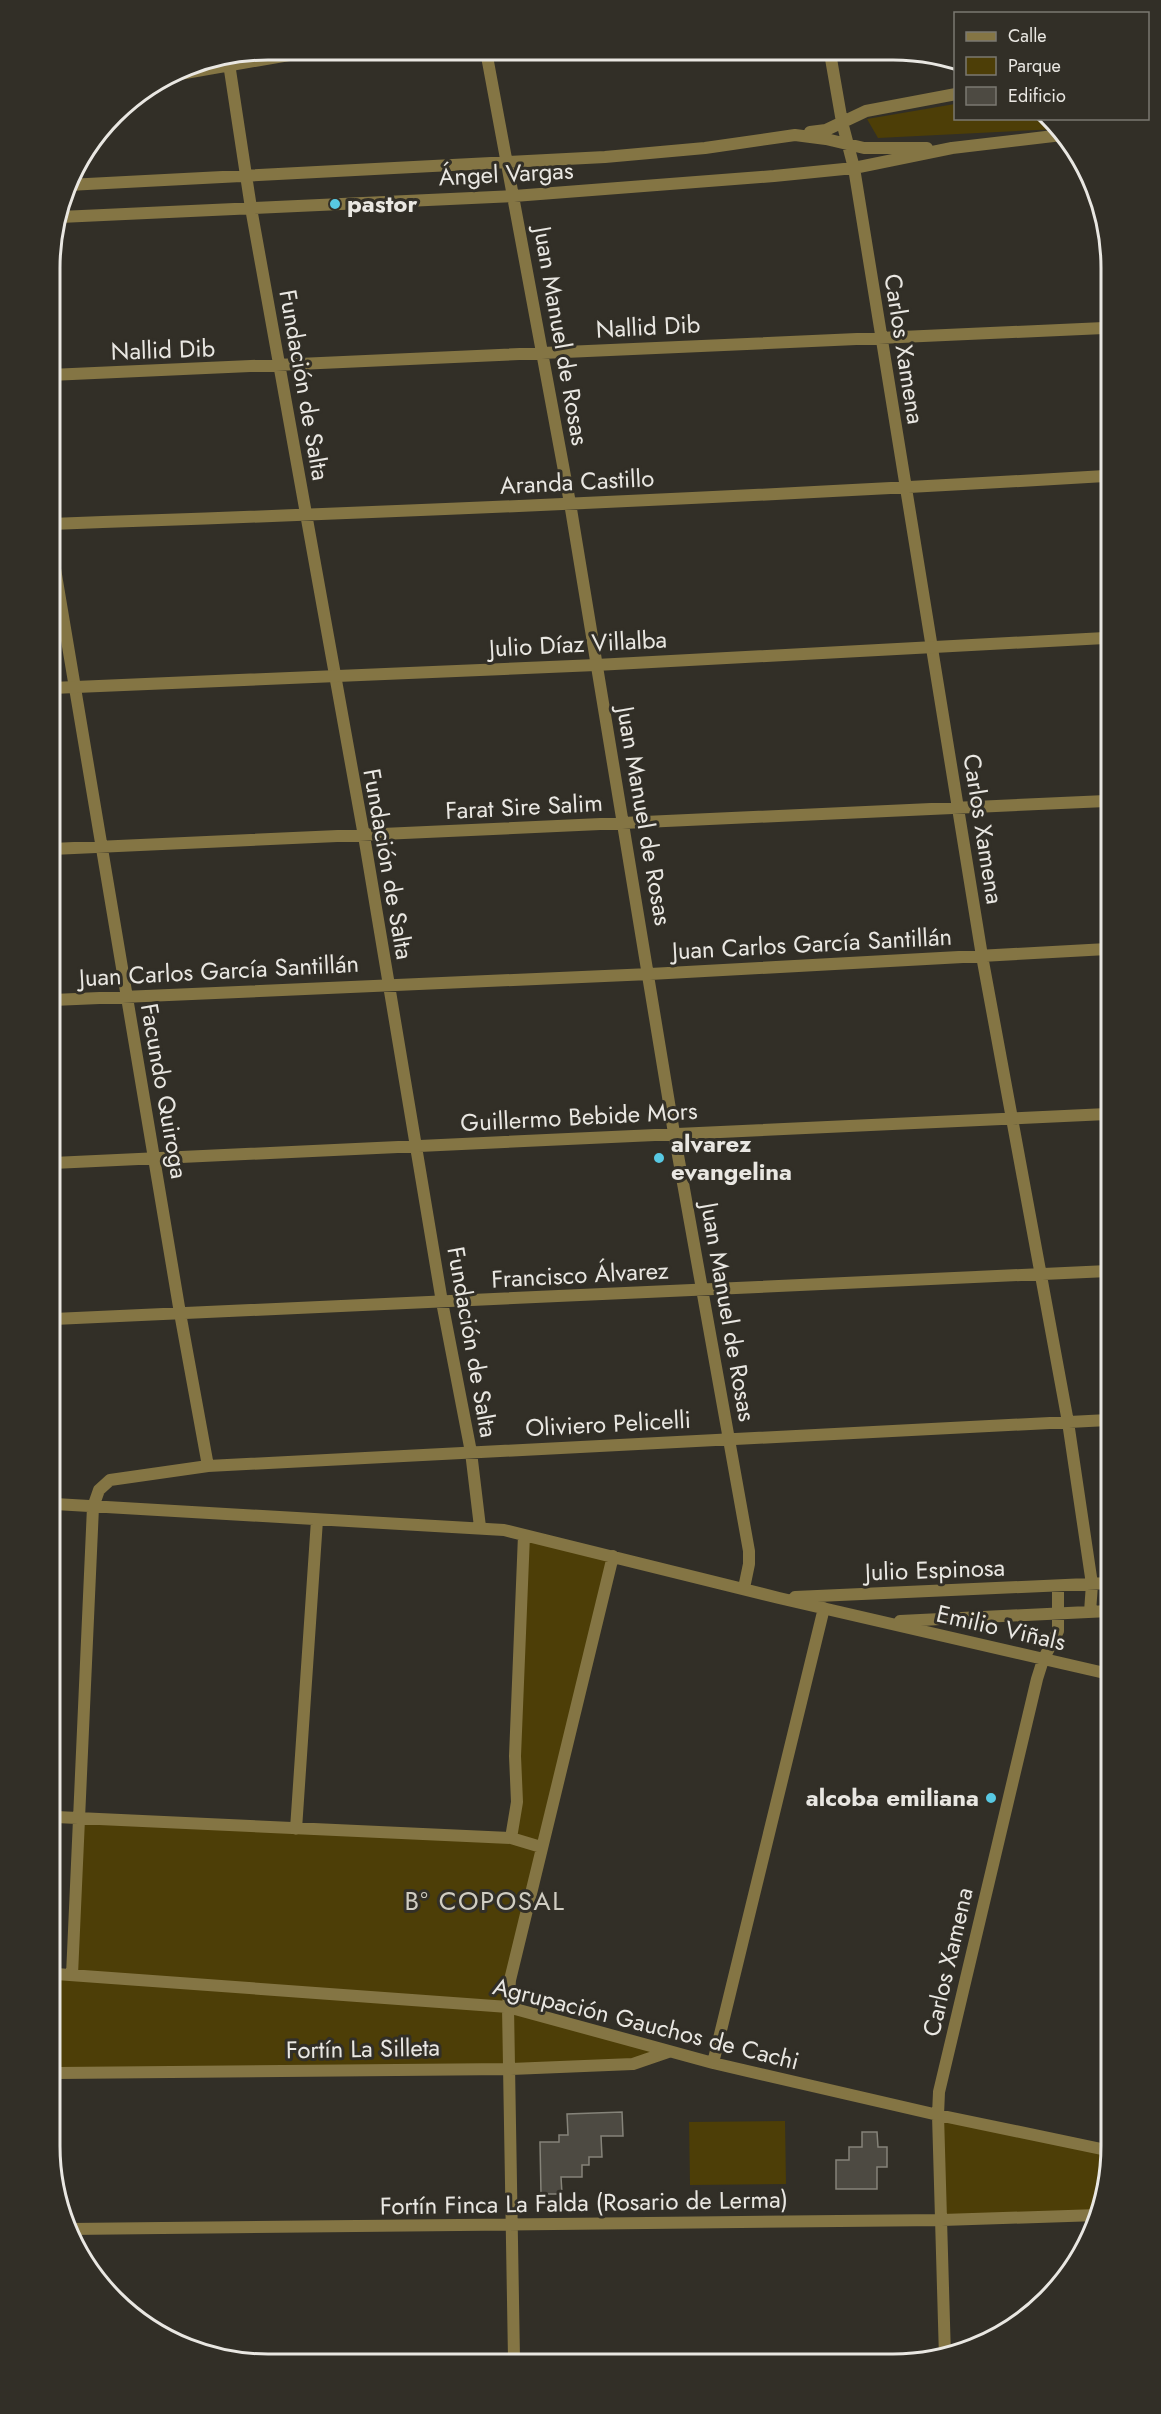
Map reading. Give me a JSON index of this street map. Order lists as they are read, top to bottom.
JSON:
{
  "streets": {
    "street": [
      "Ángel Vargas",
      "Nallid Dib",
      "Juan Manuel de Rosas",
      "Carlos Xamena",
      "Fundación de Salta",
      "Aranda Castillo",
      "Julio Díaz Villalba",
      "Farat Sire Salim",
      "Juan Carlos García Santillán",
      "Facundo Quiroga",
      "Guillermo Bebide Mors",
      "Francisco Álvarez",
      "Oliviero Pelicelli",
      "Julio Espinosa",
      "Emilio Viñals",
      "Agrupación Gauchos de Cachi",
      "Fortín La Silleta",
      "Fortín Finca La Falda (Rosario de Lerma)"
    ]
  },
  "crossings": [
    ["Ángel Vargas", "Juan Manuel de Rosas"],
    ["Ángel Vargas", "Carlos Xamena"],
    ["Ángel Vargas", "Fundación de Salta"],
    ["Nallid Dib", "Juan Manuel de Rosas"],
    ["Nallid Dib", "Carlos Xamena"],
    ["Nallid Dib", "Fundación de Salta"],
    ["Juan Manuel de Rosas", "Aranda Castillo"],
    ["Juan Manuel de Rosas", "Julio Díaz Villalba"],
    ["Juan Manuel de Rosas", "Farat Sire Salim"],
    ["Juan Manuel de Rosas", "Juan Carlos García Santillán"],
    ["Juan Manuel de Rosas", "Guillermo Bebide Mors"],
    ["Juan Manuel de Rosas", "Francisco Álvarez"],
    ["Juan Manuel de Rosas", "Oliviero Pelicelli"],
    ["Carlos Xamena", "Aranda Castillo"],
    ["Carlos Xamena", "Julio Díaz Villalba"],
    ["Carlos Xamena", "Farat Sire Salim"],
    ["Carlos Xamena", "Juan Carlos García Santillán"],
    ["Carlos Xamena", "Guillermo Bebide Mors"],
    ["Carlos Xamena", "Francisco Álvarez"],
    ["Carlos Xamena", "Oliviero Pelicelli"],
    ["Carlos Xamena", "Julio Espinosa"],
    ["Carlos Xamena", "Emilio Viñals"],
    ["Carlos Xamena", "Agrupación Gauchos de Cachi"],
    ["Carlos Xamena", "Fortín Finca La Falda (Rosario de Lerma)"],
    ["Fundación de Salta", "Aranda Castillo"],
    ["Fundación de Salta", "Julio Díaz Villalba"],
    ["Fundación de Salta", "Farat Sire Salim"],
    ["Fundación de Salta", "Juan Carlos García Santillán"],
    ["Fundación de Salta", "Guillermo Bebide Mors"],
    ["Fundación de Salta", "Francisco Álvarez"],
    ["Fundación de Salta", "Oliviero Pelicelli"],
    ["Julio Díaz Villalba", "Facundo Quiroga"],
    ["Farat Sire Salim", "Facundo Quiroga"],
    ["Juan Carlos García Santillán", "Facundo Quiroga"],
    ["Facundo Quiroga", "Guillermo Bebide Mors"],
    ["Facundo Quiroga", "Francisco Álvarez"],
    ["Facundo Quiroga", "Oliviero Pelicelli"],
    ["Julio Espinosa", "Emilio Viñals"],
    ["Agrupación Gauchos de Cachi", "Fortín La Silleta"]
  ],
  "districts": ["B° COPOSAL"],
  "places": ["pastor", "alvarez evangelina", "alcoba emiliana"],
  "legend": ["Calle", "Parque", "Edificio"]
}
